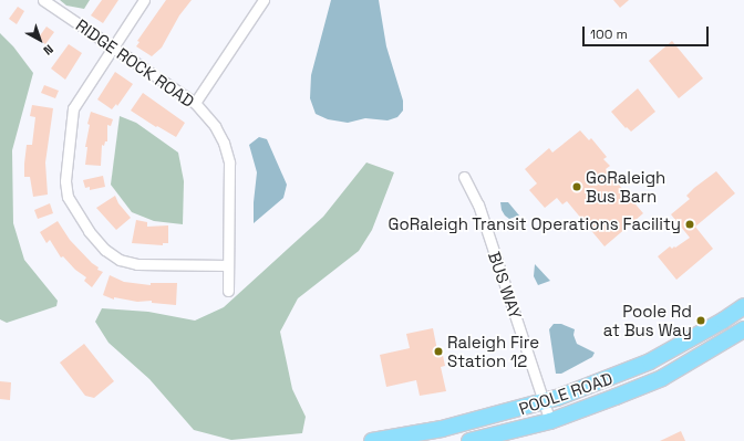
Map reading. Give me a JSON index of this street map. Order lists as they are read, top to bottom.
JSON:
{
  "streets": {
    "main road": ["POOLE ROAD"],
    "street": ["RIDGE ROCK ROAD", "BUS WAY"]
  },
  "crossings": [
    ["BUS WAY", "POOLE ROAD"]
  ],
  "places": [
    "GoRaleigh Bus Barn",
    "GoRaleigh Transit Operations Facility",
    "Poole Rd at Bus Way",
    "Raleigh Fire Station 12"
  ],
  "scale_bar": "100 m",
  "north": "bottom right"
}
